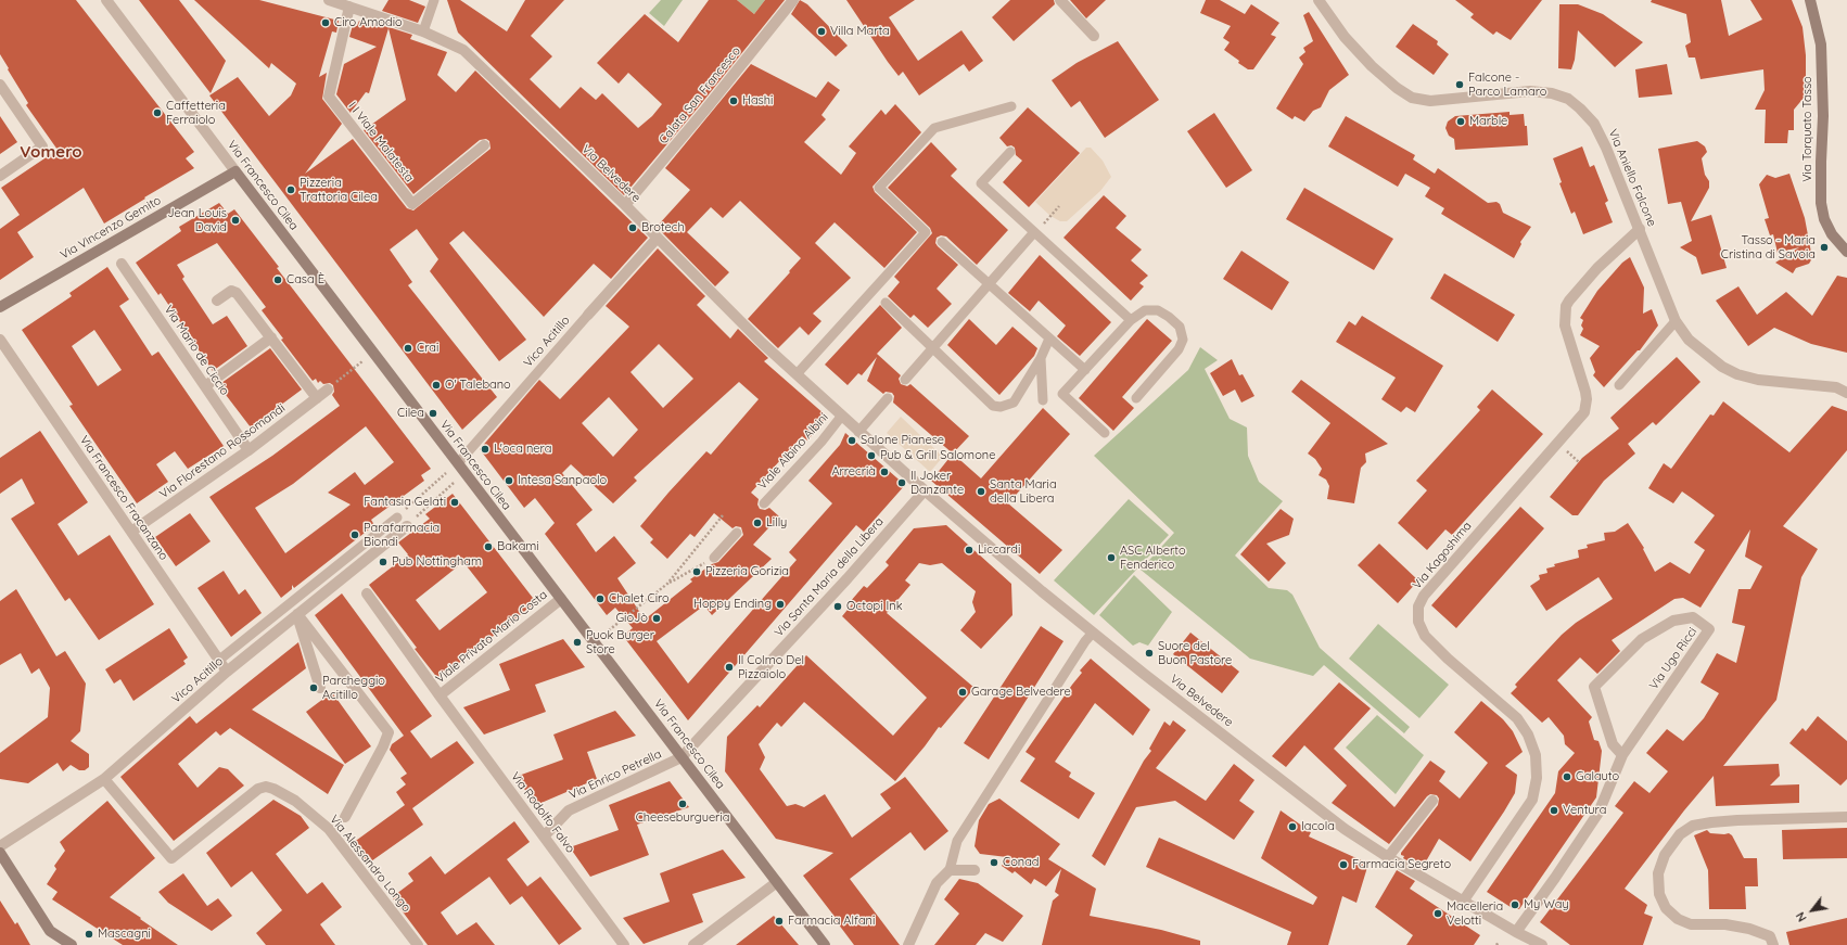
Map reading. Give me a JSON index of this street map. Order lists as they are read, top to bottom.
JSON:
{
  "streets": {
    "main road": ["Via Torquato Tasso", "Via Francesco Cilea", "Via Vincenzo Gemito"],
    "street": [
      "Calata San Francesco",
      "I I Viale Malatesta",
      "Via Belvedere",
      "Via Aniello Falcone",
      "Vico Acitillo",
      "Via Mario de Ciccio",
      "Via Florestano Rossomandi",
      "Via Francesco Fracanzano",
      "Via Kagoshima",
      "Via Santa Maria della Libera",
      "Viale Privato Mario Costa",
      "Via Ugo Ricci",
      "Via Enrico Petrella",
      "Via Rodolfo Falvo",
      "Via Alessandro Longo"
    ],
    "lane": ["Viale Albino Albini"]
  },
  "crossings": [
    ["Calata San Francesco", "Via Belvedere"],
    ["I I Viale Malatesta", "Via Belvedere"],
    ["Via Belvedere", "Vico Acitillo"],
    ["Via Belvedere", "Viale Albino Albini"],
    ["Via Belvedere", "Via Kagoshima"],
    ["Via Belvedere", "Via Santa Maria della Libera"],
    ["Via Belvedere", "Via Ugo Ricci"],
    ["Via Aniello Falcone", "Via Kagoshima"],
    ["Via Francesco Cilea", "Via Vincenzo Gemito"],
    ["Via Francesco Cilea", "Vico Acitillo"],
    ["Via Francesco Cilea", "Via Santa Maria della Libera"],
    ["Via Francesco Cilea", "Viale Privato Mario Costa"],
    ["Via Francesco Cilea", "Via Enrico Petrella"],
    ["Vico Acitillo", "Via Francesco Fracanzano"],
    ["Vico Acitillo", "Via Alessandro Longo"],
    ["Via Mario de Ciccio", "Via Florestano Rossomandi"],
    ["Via Florestano Rossomandi", "Via Francesco Fracanzano"],
    ["Via Santa Maria della Libera", "Via Enrico Petrella"],
    ["Viale Privato Mario Costa", "Via Rodolfo Falvo"],
    ["Via Enrico Petrella", "Via Rodolfo Falvo"]
  ],
  "districts": ["Vomero"],
  "places": [
    "Ciro Amodio",
    "Villa Marta",
    "Falcone - Parco Lamaro",
    "Hashi",
    "Caffetteria Ferraiolo",
    "Marble",
    "Pizzeria Trattoria Cilea",
    "Jean Louis David",
    "Brotech",
    "Tasso - Maria Cristina di Savoia",
    "Casa È",
    "Crai",
    "O' Talebano",
    "Cilea",
    "Salone Pianese",
    "L'oca nera",
    "Pub & Grill Salomone",
    "Arrecrià",
    "Intesa Sanpaolo",
    "Il Joker Danzante",
    "Santa Maria della Libera",
    "Fantasia Gelati",
    "Lilly",
    "Parafarmacia Biondi",
    "Bakami",
    "Liccardi",
    "ASC Alberto Fenderico",
    "Pub Nottingham",
    "Pizzeria Gorizia",
    "Chalet Ciro",
    "Hoppy Ending",
    "Octopi Ink",
    "GioJò",
    "Puok Burger Store",
    "Suore del Buon Pastore",
    "Il Colmo Del Pizzaiolo",
    "Parcheggio Acitillo",
    "Garage Belvedere",
    "Galauto",
    "Cheeseburgueria",
    "Ventura",
    "Iacola",
    "Conad",
    "Farmacia Segreto",
    "My Way",
    "Macelleria Velotti",
    "Farmacia Alfani",
    "Mascagni"
  ],
  "north": "bottom left"
}
